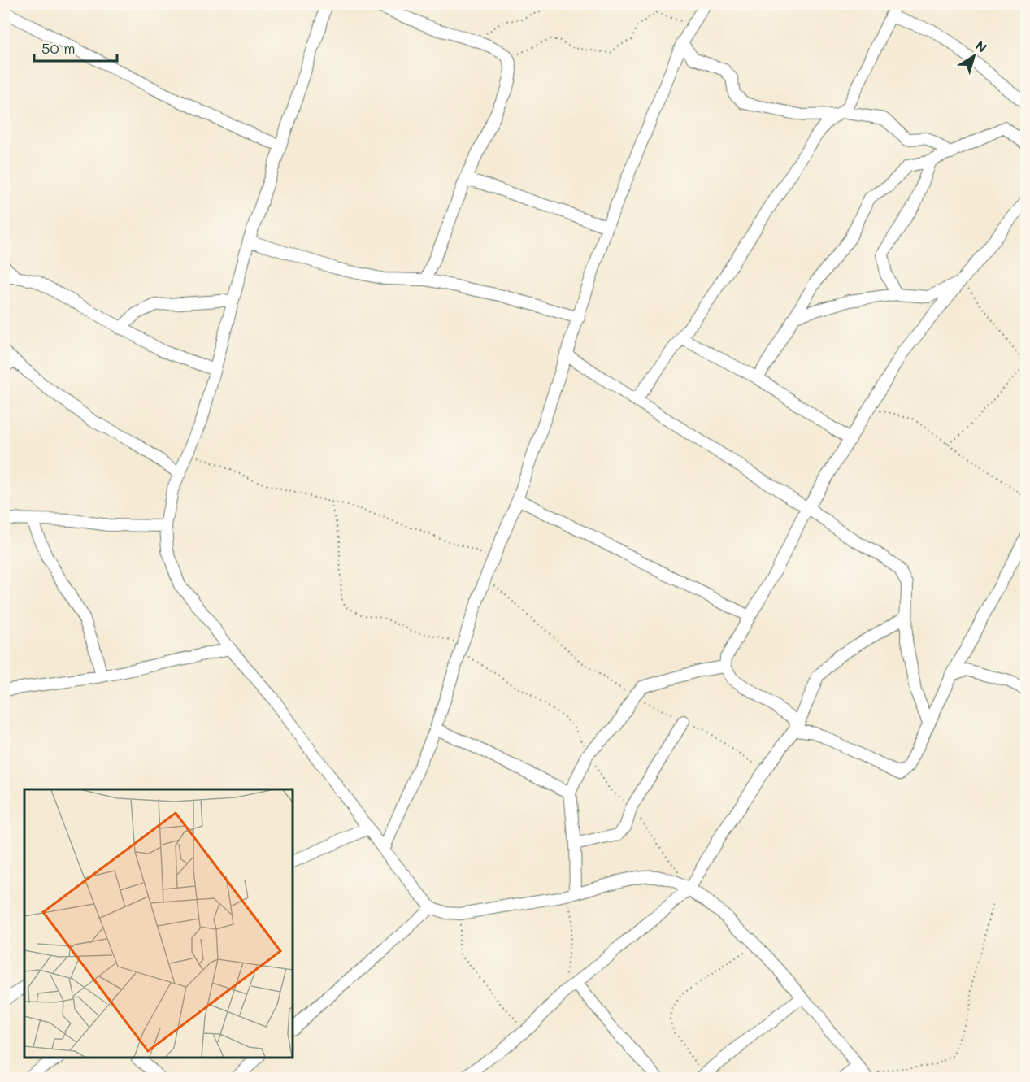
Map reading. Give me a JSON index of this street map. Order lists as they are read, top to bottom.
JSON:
{
  "scale_bar": "50 m",
  "north": "top right"
}
